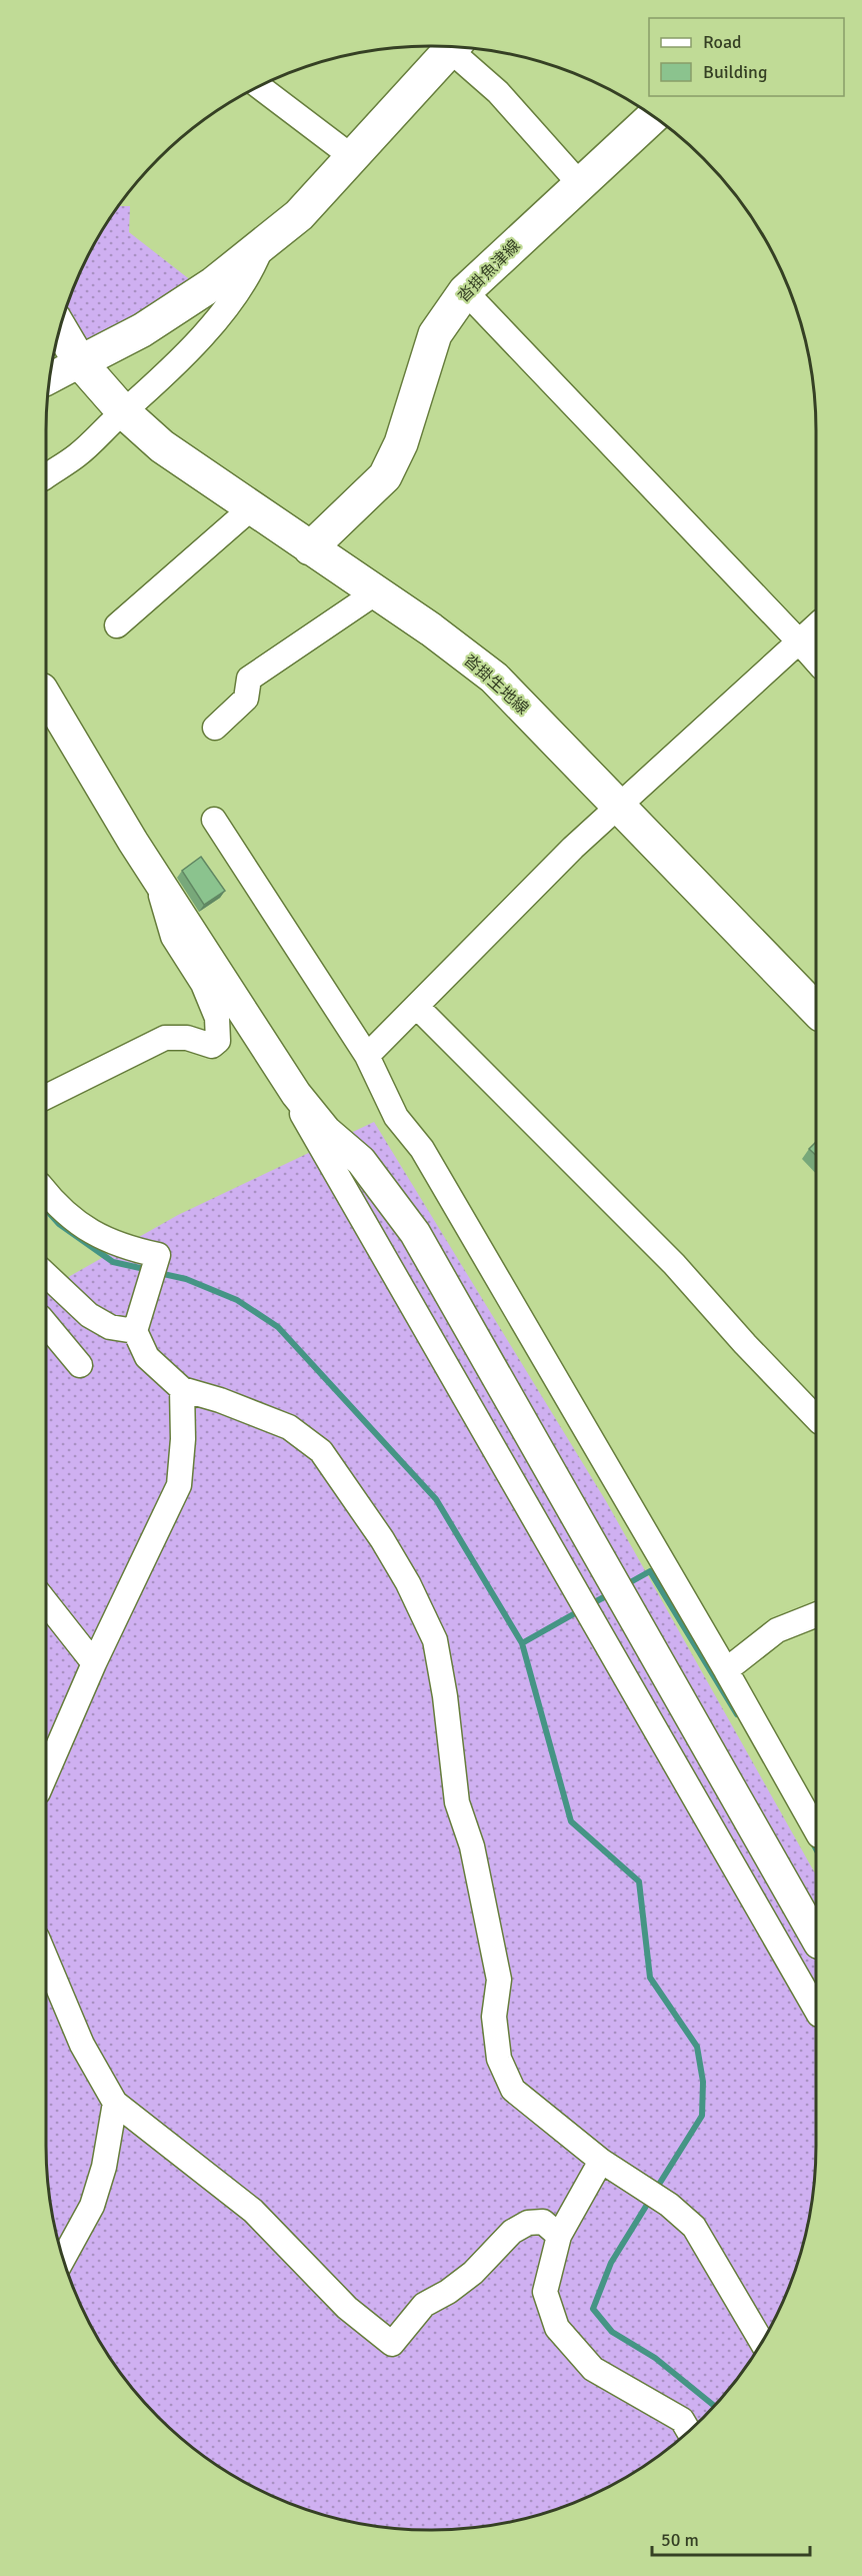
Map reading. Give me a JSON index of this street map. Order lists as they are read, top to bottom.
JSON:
{
  "streets": {
    "main road": ["沓掛魚津線", "沓掛生地線"]
  },
  "crossings": [
    ["沓掛魚津線", "沓掛生地線"]
  ],
  "legend": ["Road", "Building"],
  "scale_bar": "50 m"
}
